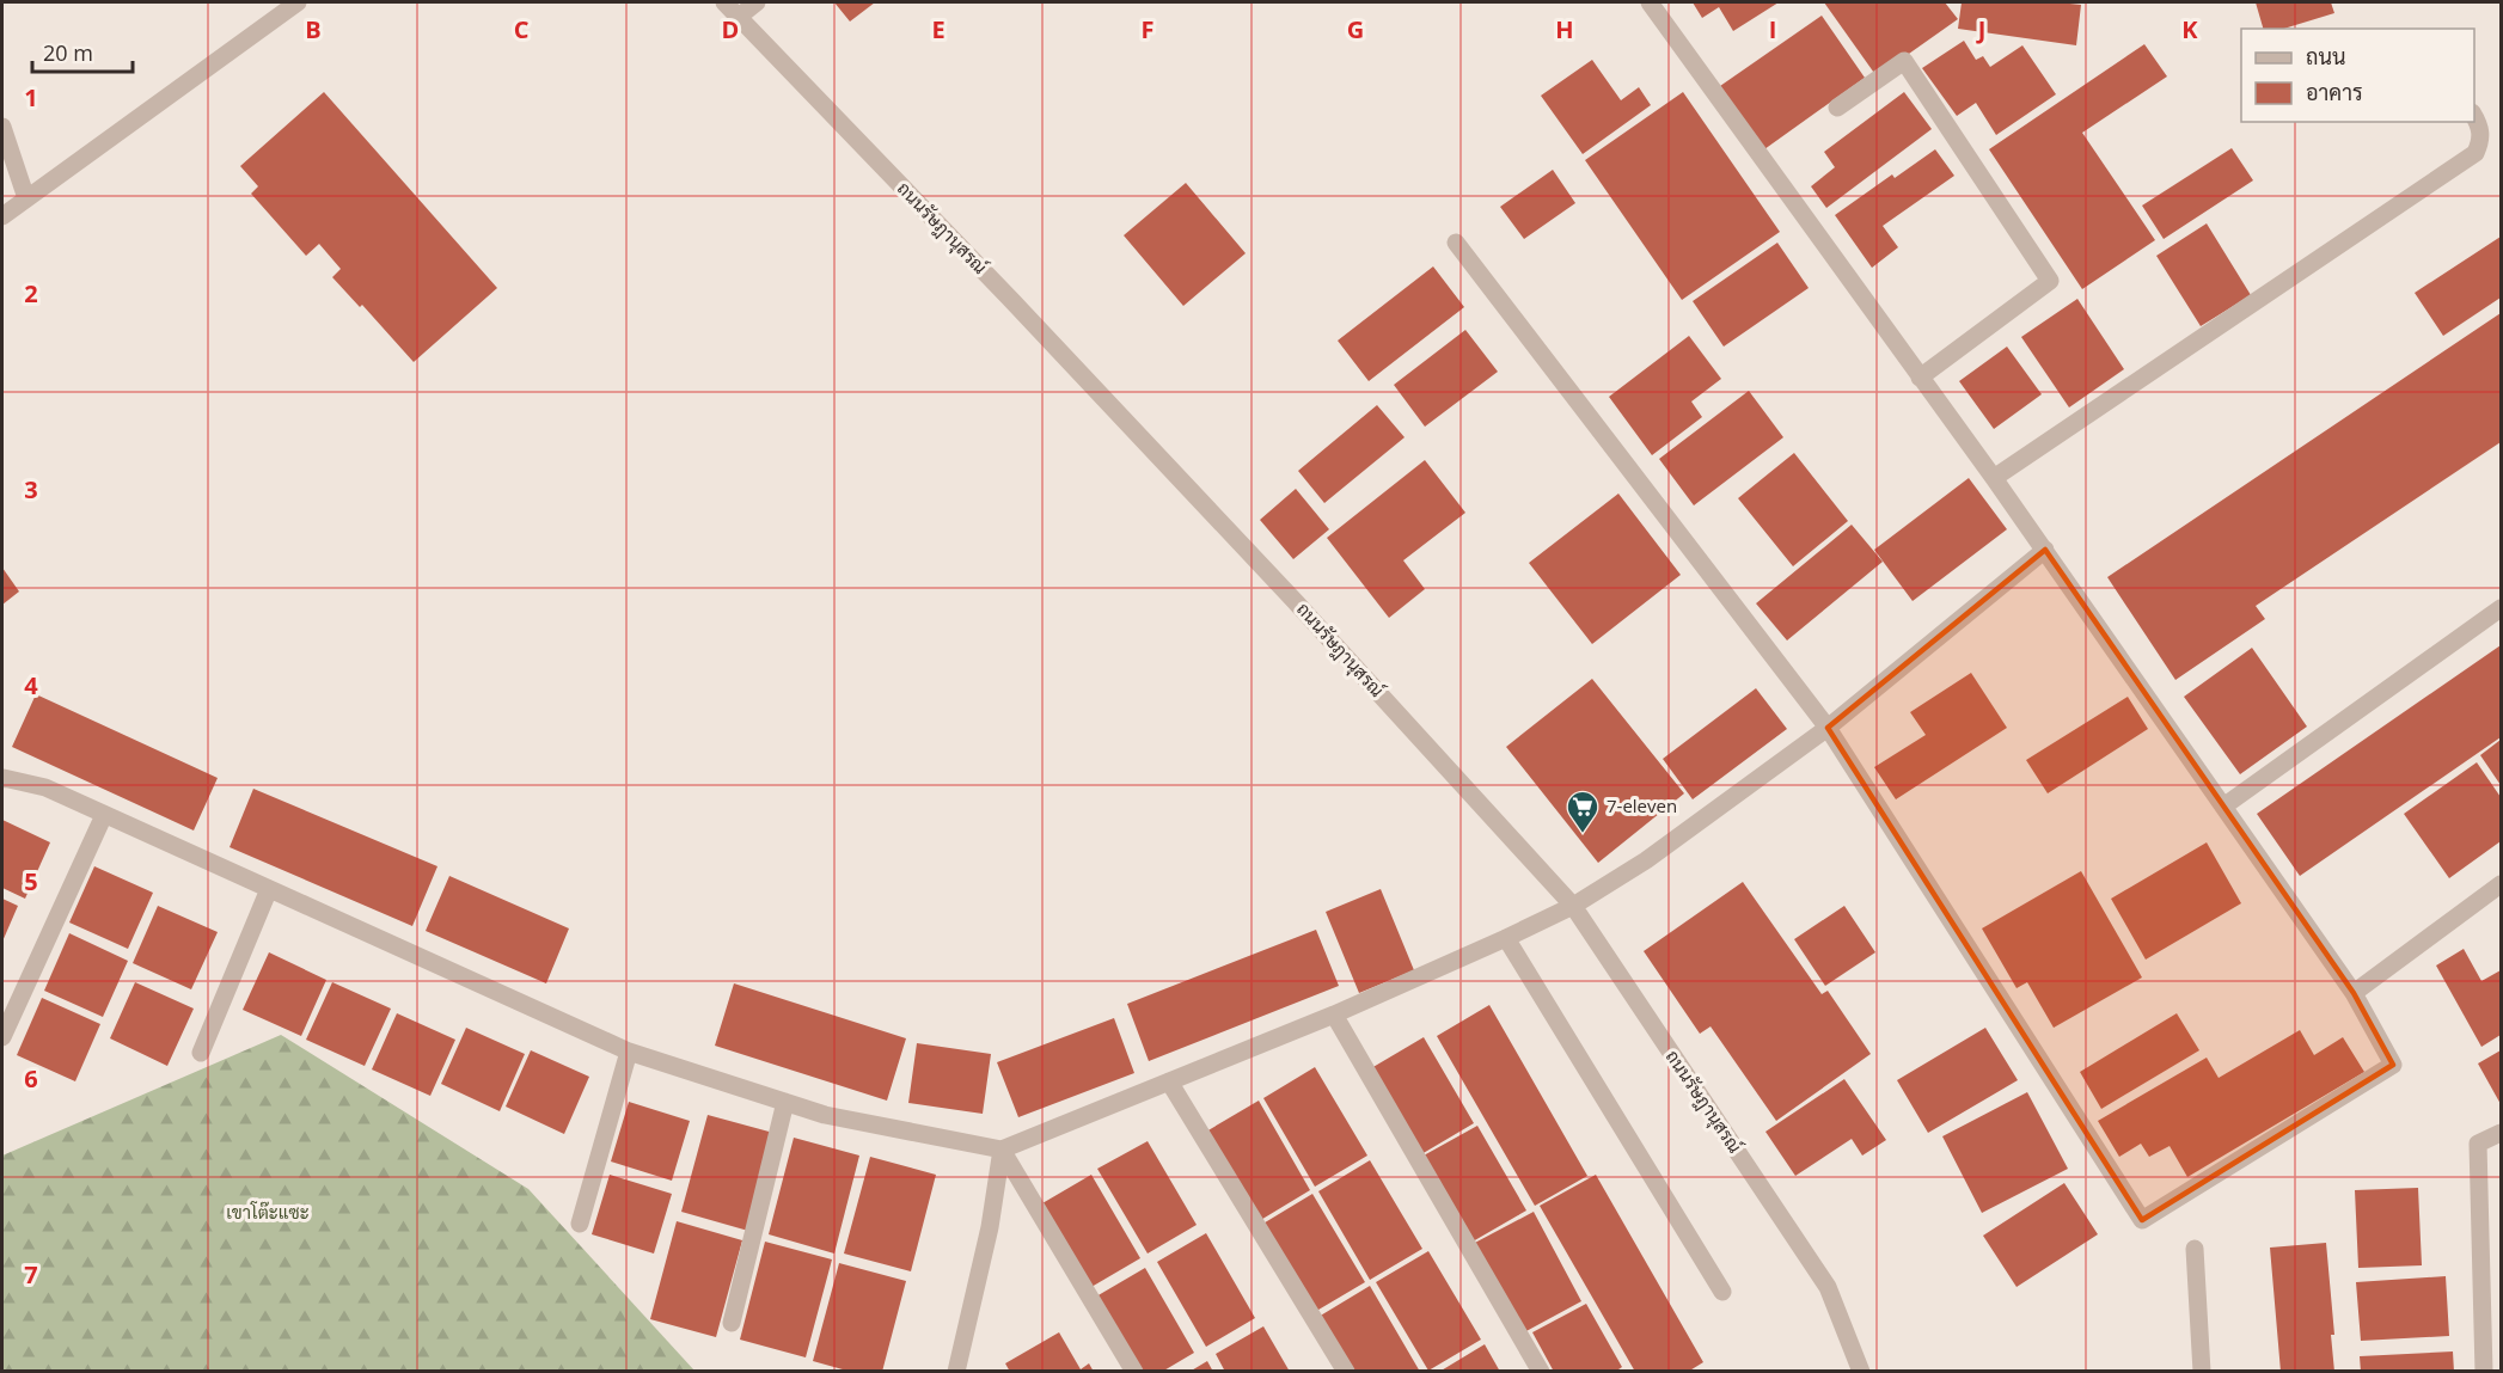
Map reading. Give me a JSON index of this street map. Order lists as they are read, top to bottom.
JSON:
{
  "streets": {
    "street": ["ถนนรัษฎานุสรณ์"]
  },
  "parks": ["เขาโต๊ะแซะ"],
  "places": {
    "supermarket": ["7-eleven"]
  },
  "legend": ["ถนน", "อาคาร"],
  "scale_bar": "20 m",
  "grid": {
    "columns": [
      "B",
      "C",
      "D",
      "E",
      "F",
      "G",
      "H",
      "I",
      "J",
      "K"
    ],
    "rows": [
      "1",
      "2",
      "3",
      "4",
      "5",
      "6",
      "7"
    ]
  }
}
